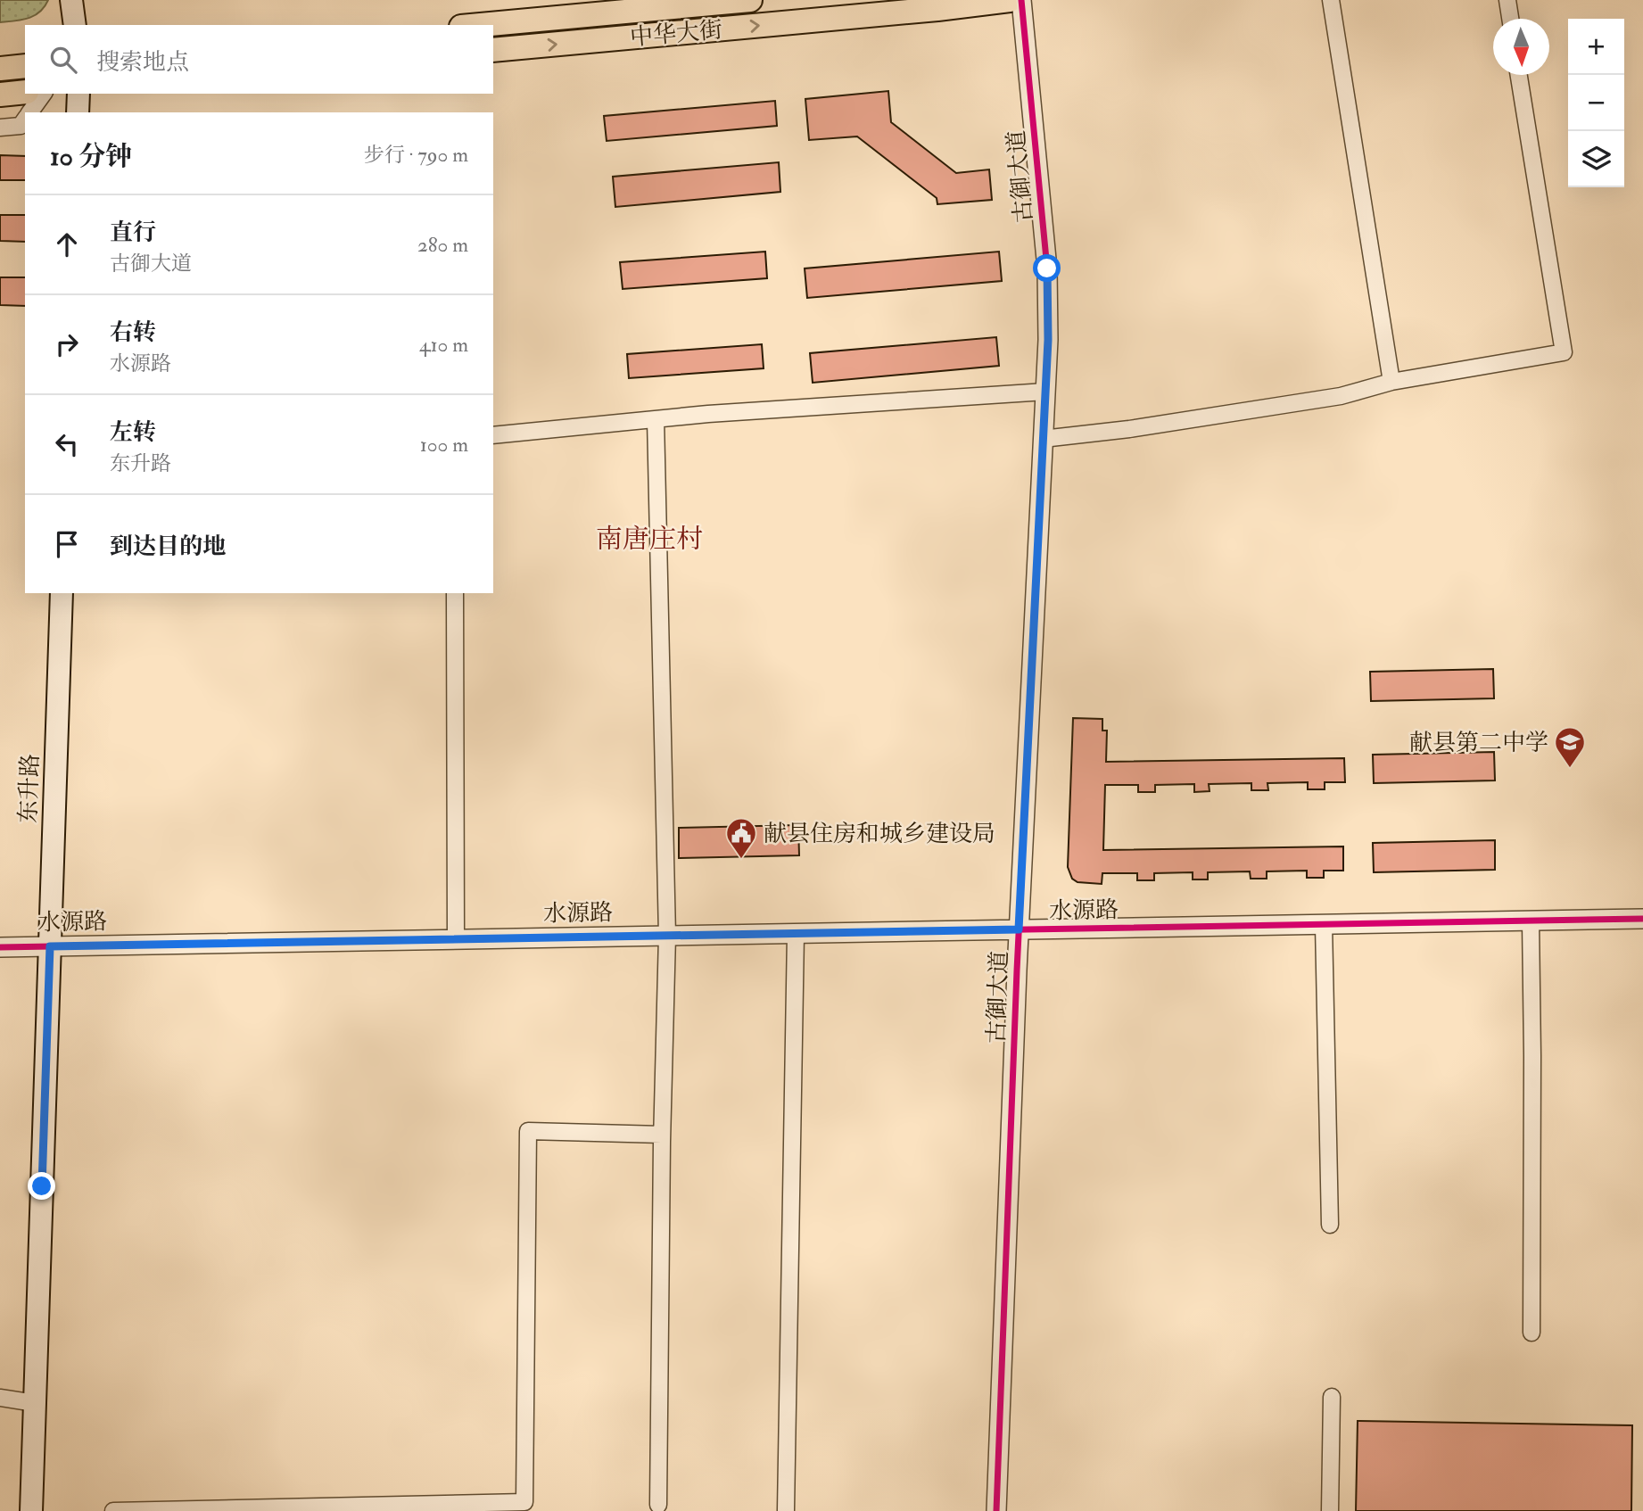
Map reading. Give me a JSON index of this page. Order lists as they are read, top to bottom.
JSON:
{
  "streets": {
    "main road": ["中华大街", "东升路"],
    "street": ["古御大道", "水源路"]
  },
  "crossings": [
    ["古御大道", "水源路"],
    ["东升路", "水源路"]
  ],
  "districts": ["南唐庄村"],
  "places": {
    "school or university": ["献县第二中学"],
    "public building": ["献县住房和城乡建设局"]
  },
  "north": "bottom",
  "page": {
    "map_buttons": ["+", "−"],
    "search": "搜索地点",
    "heading": ["10 分钟", "步行 · 790 m"],
    "list": [
      ["直行", "古御大道", "280 m"],
      ["右转", "水源路", "410 m"],
      ["左转", "东升路", "100 m"],
      "到达目的地"
    ]
  }
}
